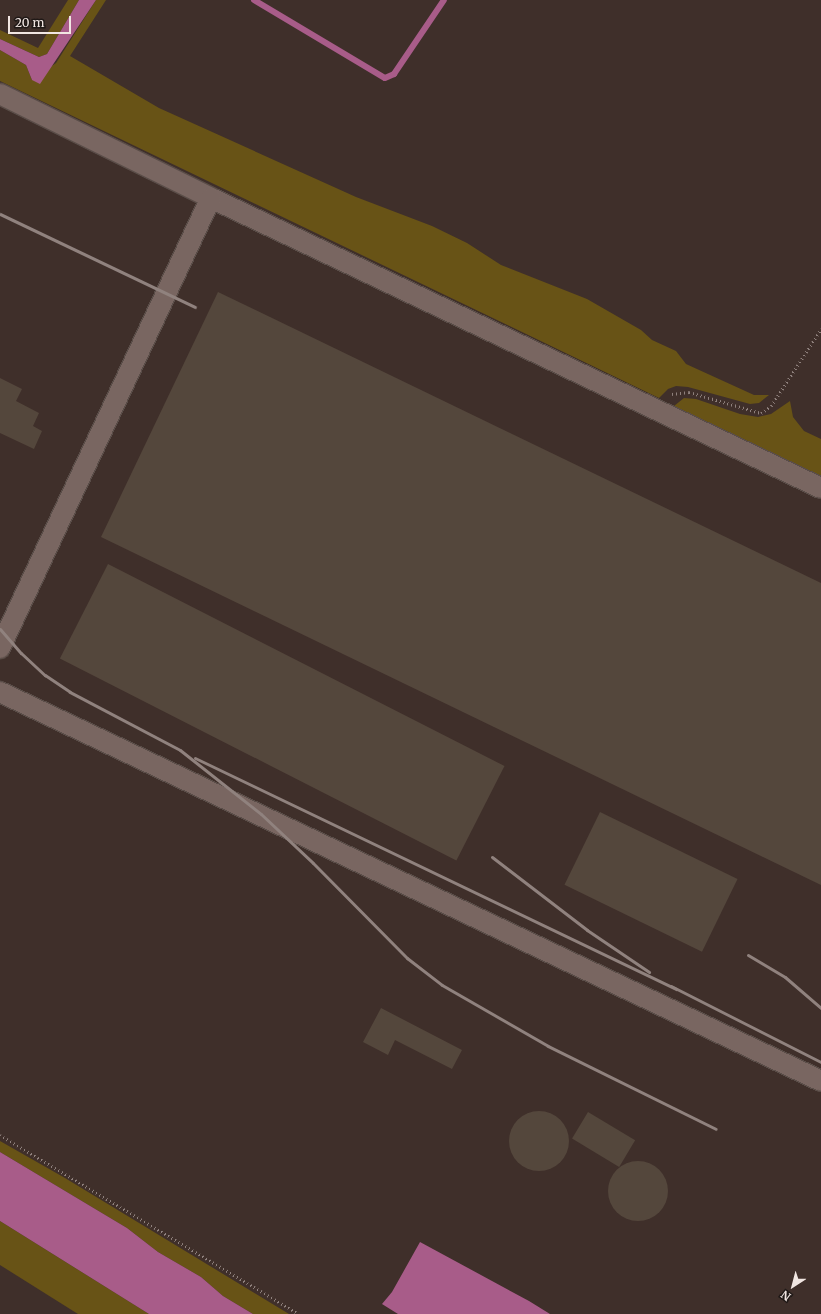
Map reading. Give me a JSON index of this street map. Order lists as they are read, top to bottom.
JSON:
{
  "scale_bar": "20 m",
  "north": "bottom left"
}
